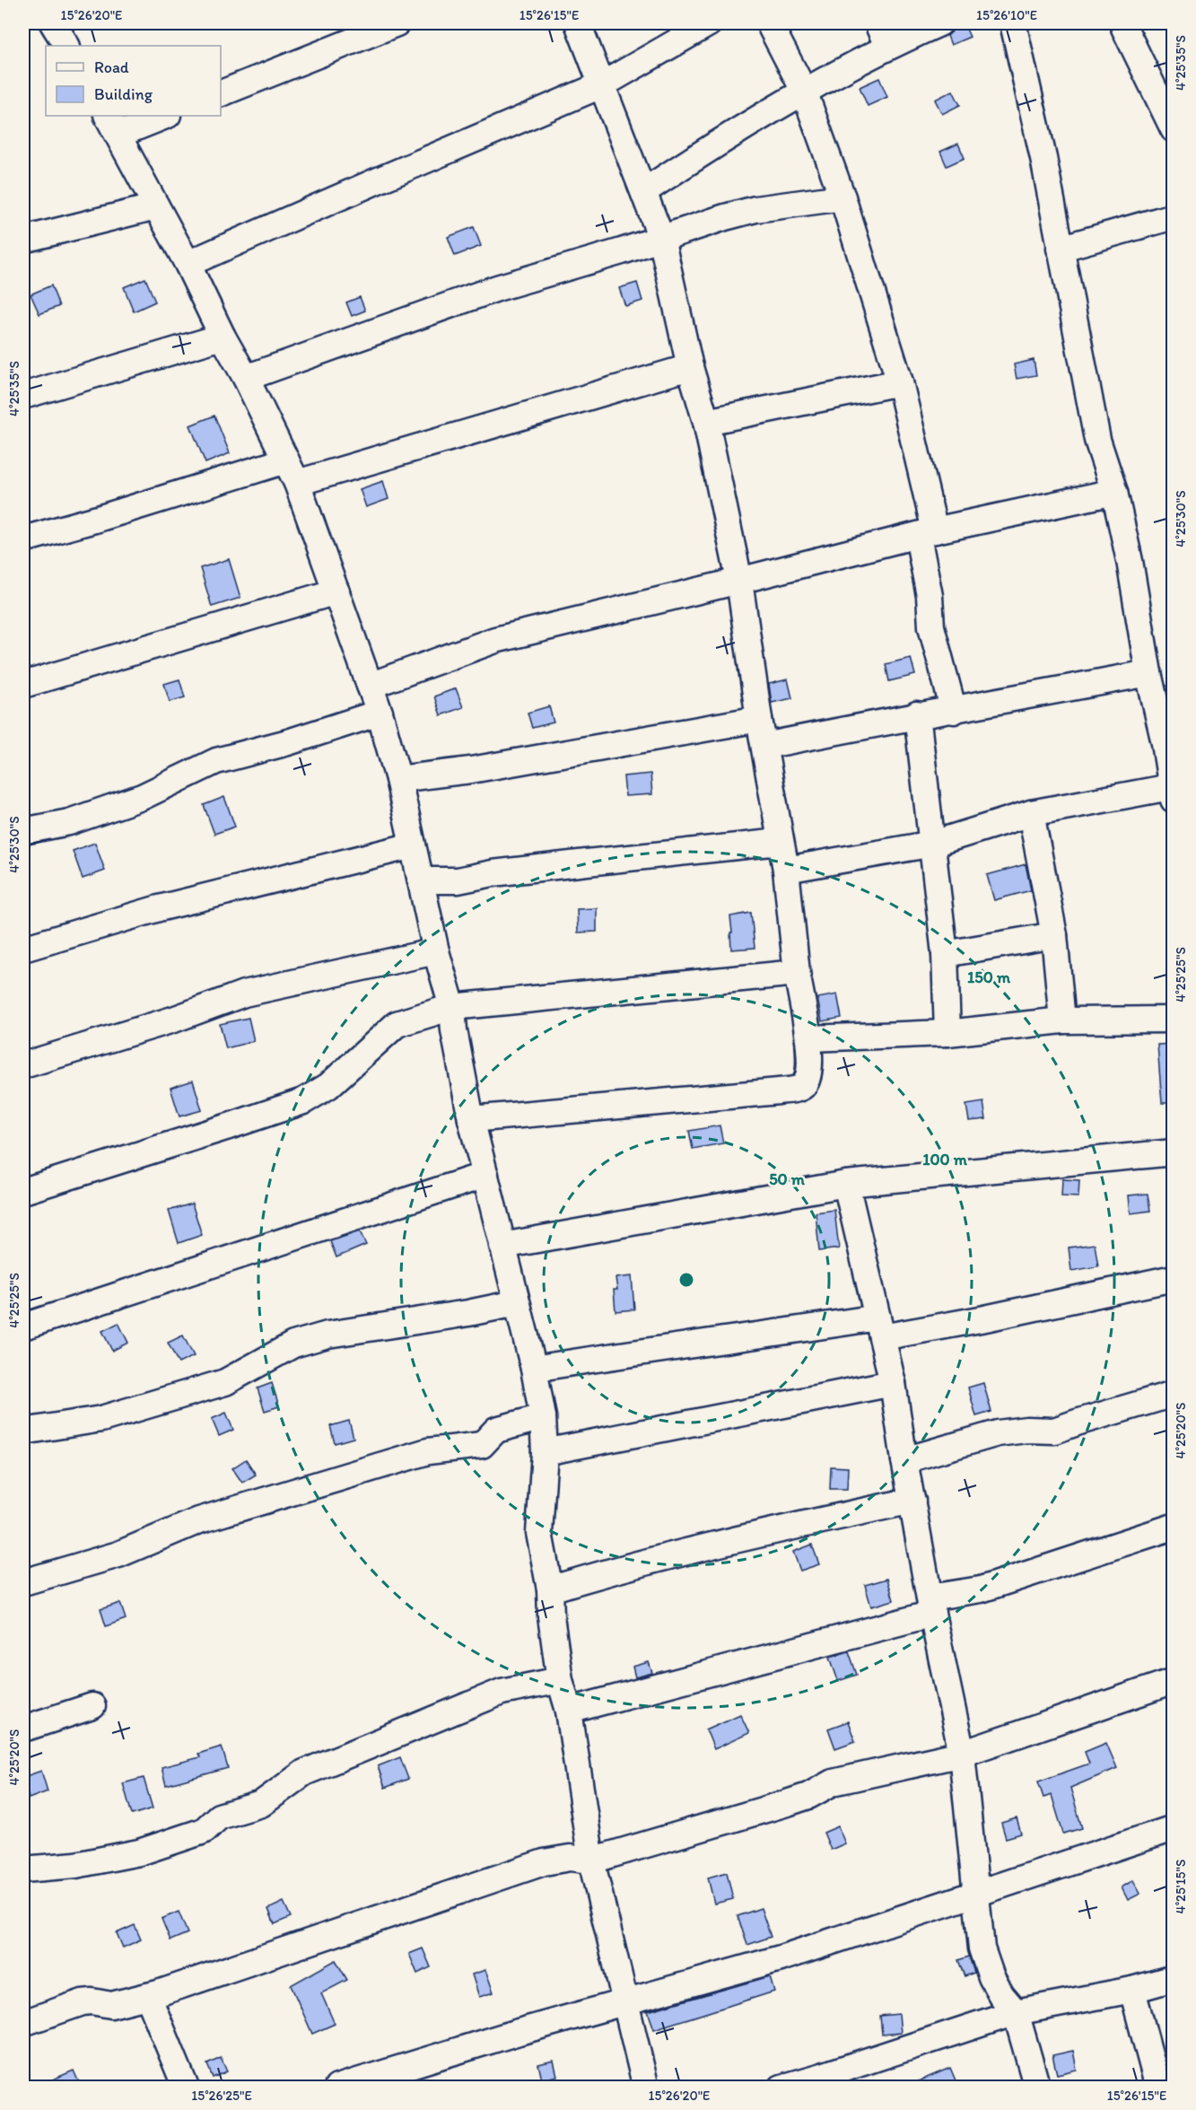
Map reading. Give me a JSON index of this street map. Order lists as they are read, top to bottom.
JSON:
{
  "legend": ["Road", "Building"],
  "coordinates": [
    "15°26'20\"E",
    "15°26'15\"E",
    "15°26'10\"E",
    "4°25'35\"S",
    "4°25'30\"S",
    "4°25'25\"S",
    "4°25'20\"S",
    "4°25'15\"S",
    "15°26'25\"E"
  ],
  "rings": ["150 m", "100 m", "50 m"]
}
